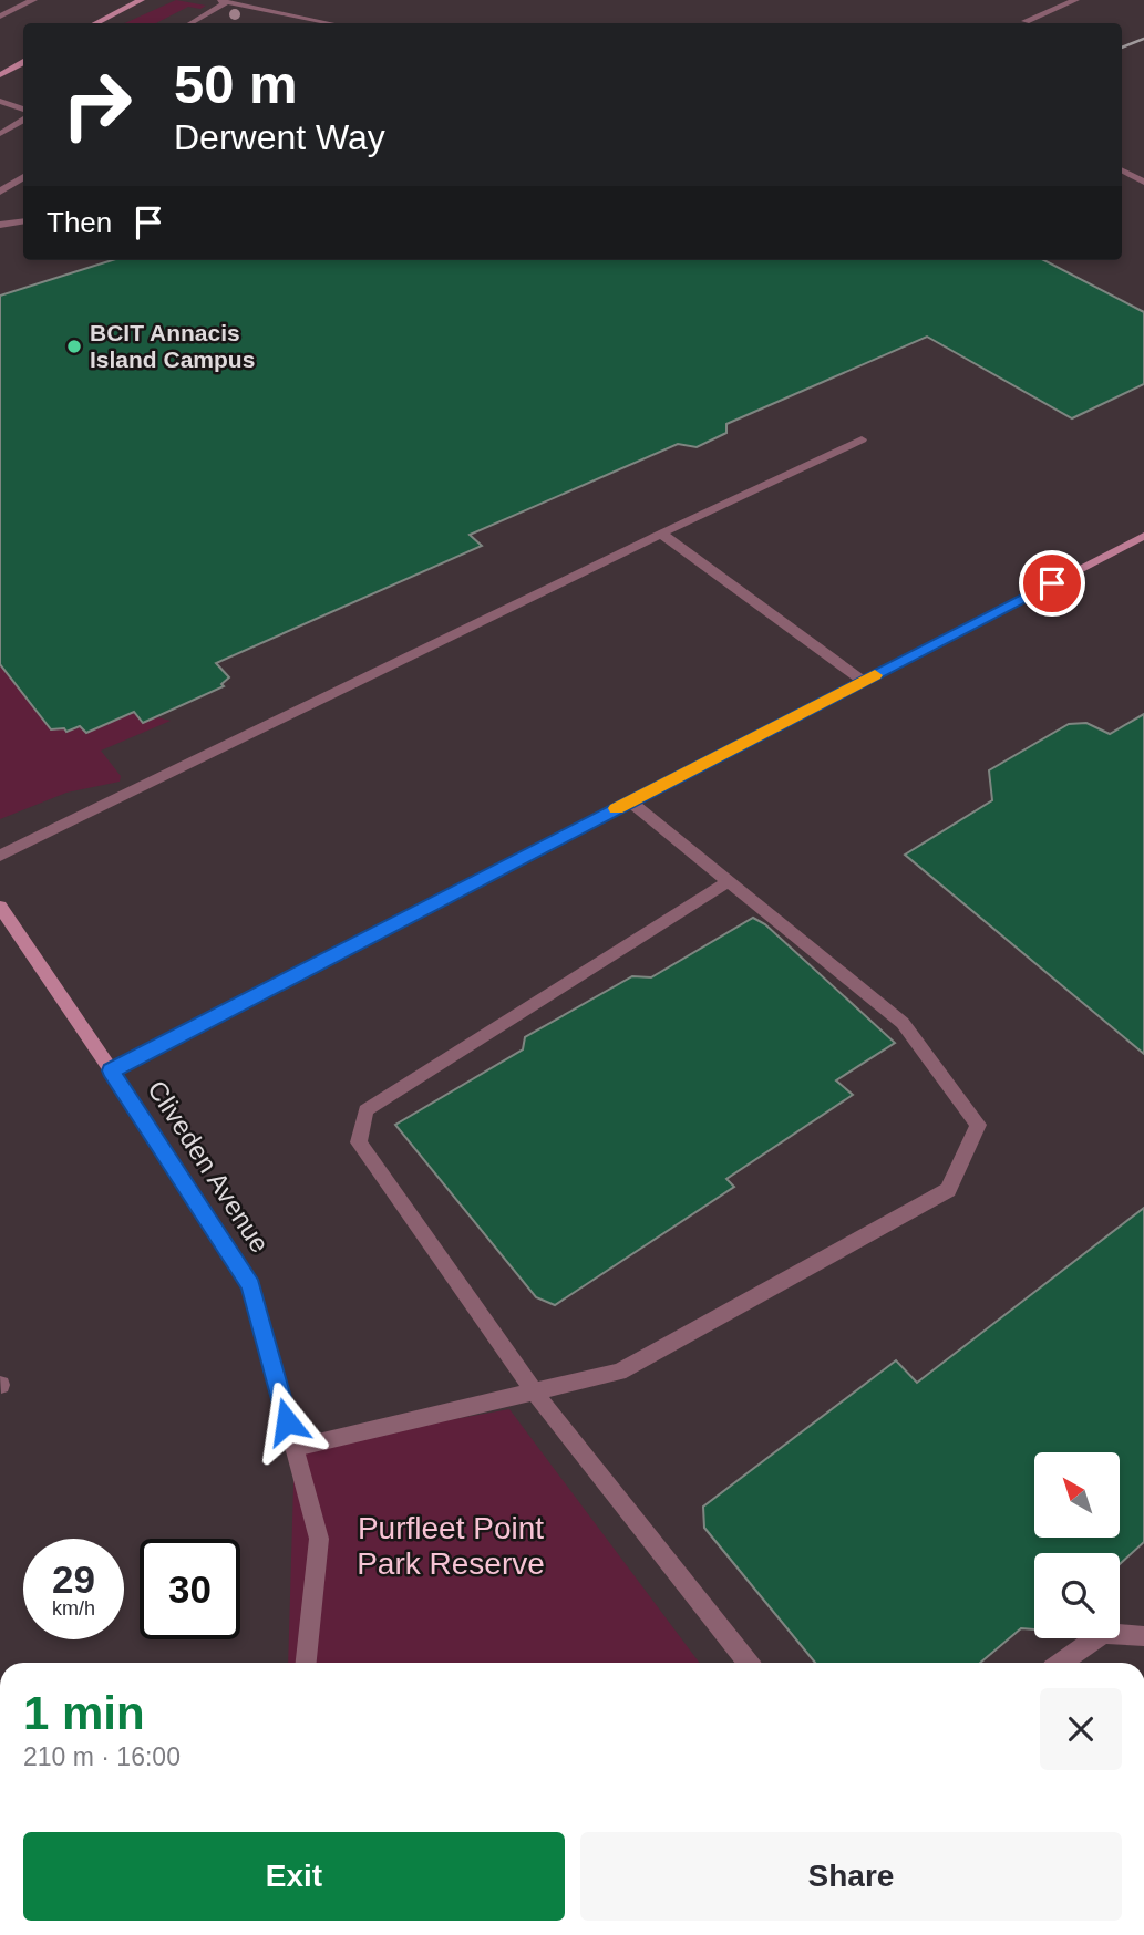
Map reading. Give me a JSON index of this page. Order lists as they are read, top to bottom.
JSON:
{
  "streets": {
    "street": ["Cliveden Avenue"]
  },
  "parks": ["Purfleet Point Park Reserve"],
  "places": ["BCIT Annacis Island Campus"],
  "north": "top left",
  "page": {
    "turn": ["50 m", "Derwent Way"],
    "then": "Then",
    "speed": "29 km/h",
    "limit": "30",
    "heading": ["1 min", "210 m · 16:00"],
    "buttons": ["Exit", "Share"]
  }
}
